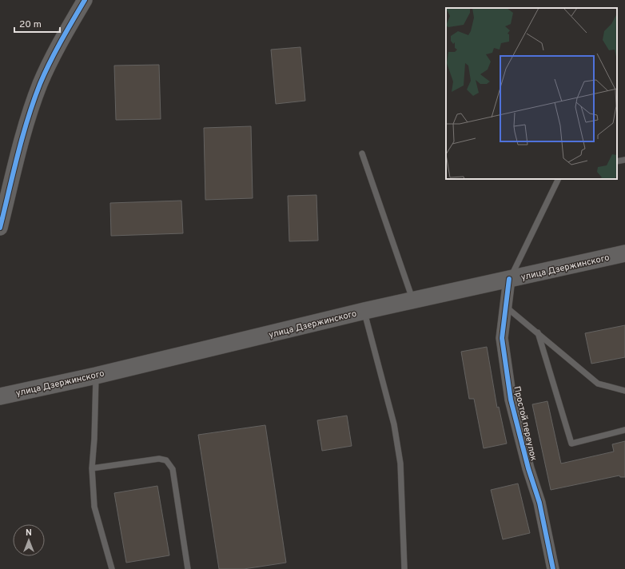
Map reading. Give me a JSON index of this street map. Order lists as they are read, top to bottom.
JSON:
{
  "streets": {
    "main road": ["улица Дзержинского"],
    "street": ["Простой переулок"]
  },
  "crossings": [
    ["улица Дзержинского", "Простой переулок"]
  ],
  "scale_bar": "20 m",
  "north": "top"
}
